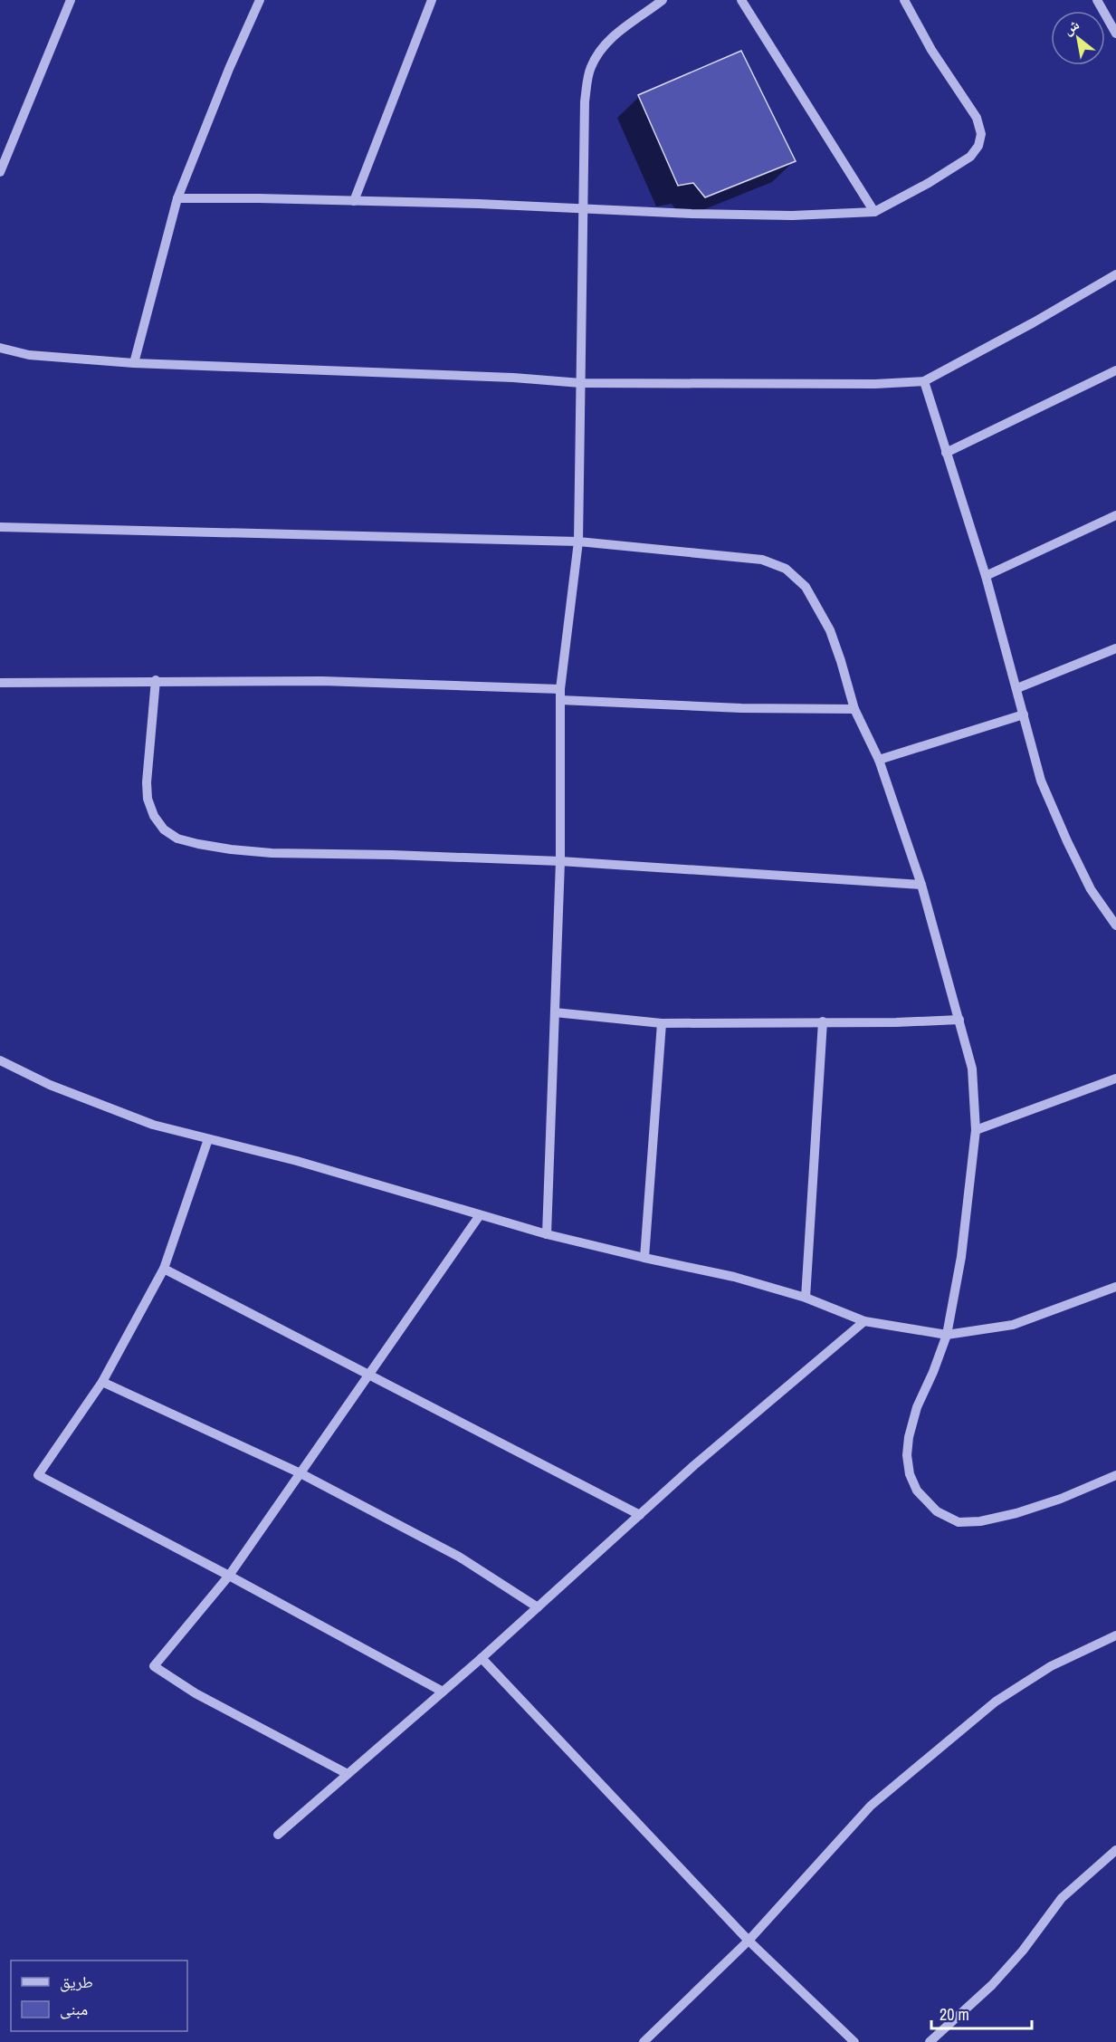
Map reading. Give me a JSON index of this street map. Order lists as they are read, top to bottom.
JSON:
{
  "legend": ["طريق", "مبنى"],
  "scale_bar": "20 m",
  "north": "top left"
}
